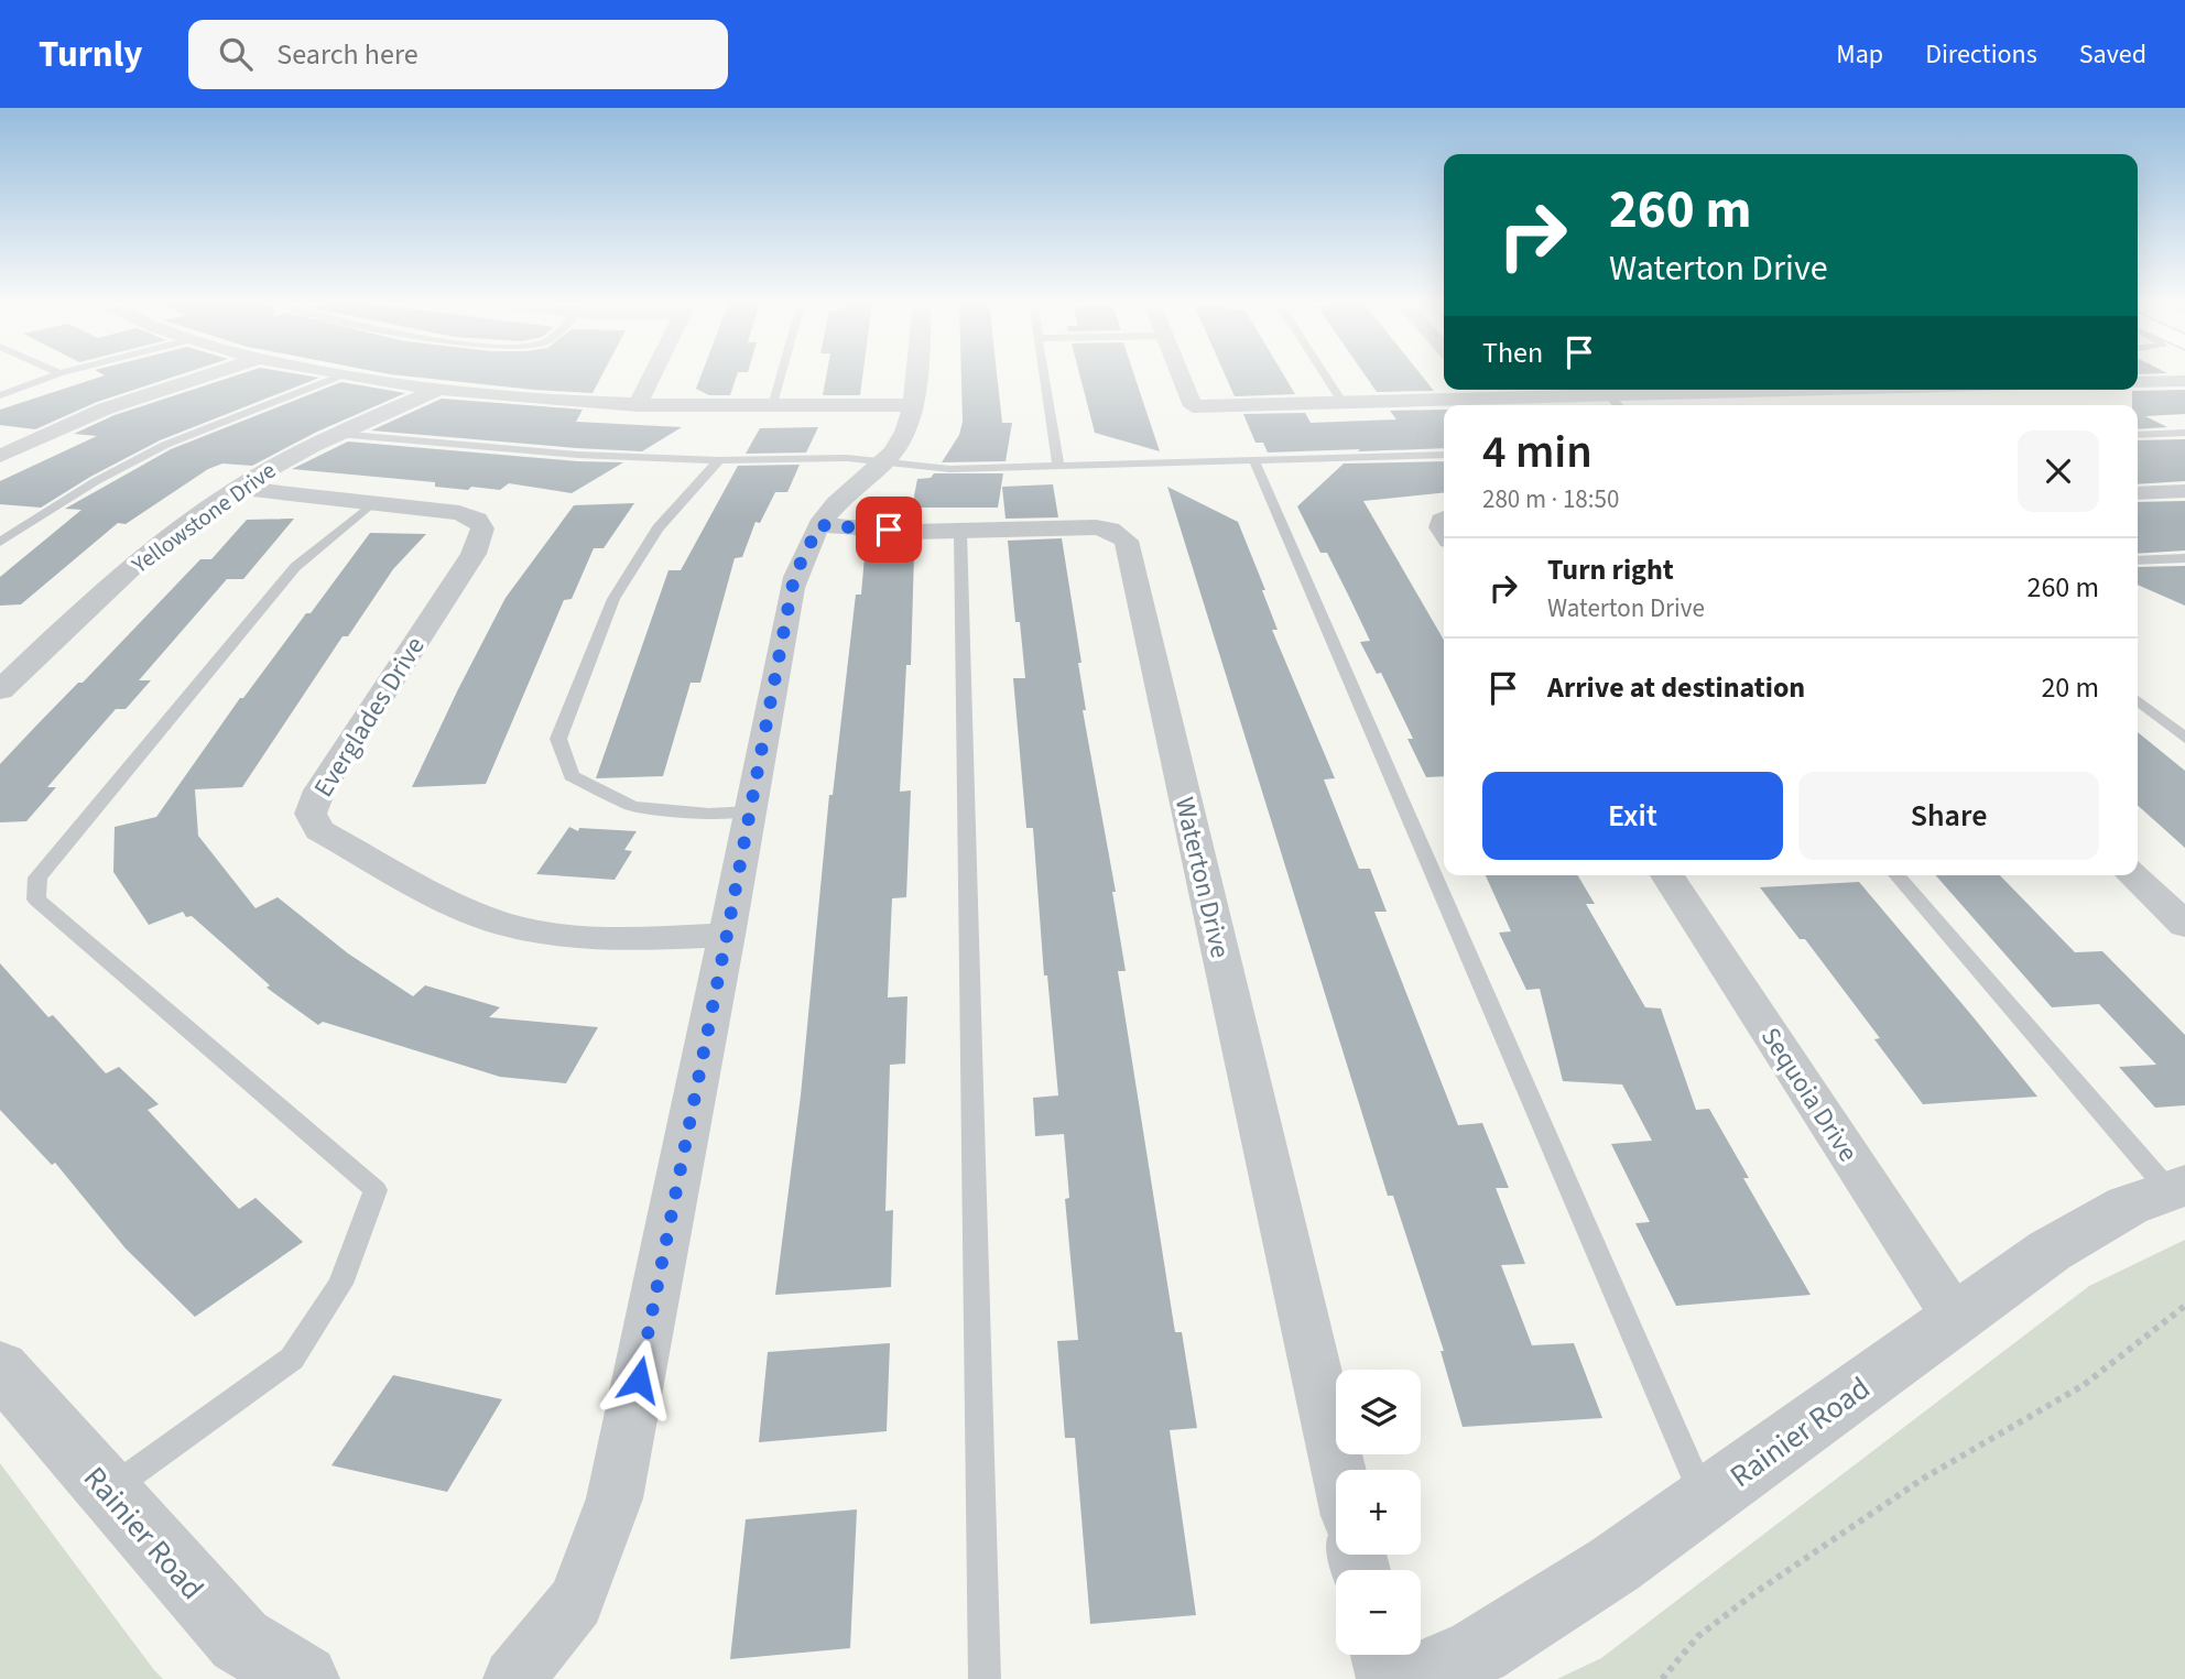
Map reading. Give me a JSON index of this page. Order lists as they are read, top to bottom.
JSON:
{
  "streets": {
    "street": [
      "Yellowstone Drive",
      "Everglades Drive",
      "Waterton Drive",
      "Sequoia Drive",
      "Rainier Road"
    ]
  },
  "crossings": [
    ["Yellowstone Drive", "Everglades Drive"],
    ["Sequoia Drive", "Rainier Road"]
  ],
  "page": {
    "header": "Turnly",
    "search": "Search here",
    "nav": ["Map", "Directions", "Saved"],
    "turn": ["260 m", "Waterton Drive"],
    "then": "Then",
    "heading": ["4 min", "280 m · 18:50"],
    "list": [
      {
        "name": "Turn right",
        "note": "Waterton Drive",
        "value": "260 m"
      },
      {
        "name": "Arrive at destination",
        "value": "20 m"
      }
    ],
    "buttons": ["Exit", "Share"],
    "map_buttons": ["+", "−"]
  }
}
